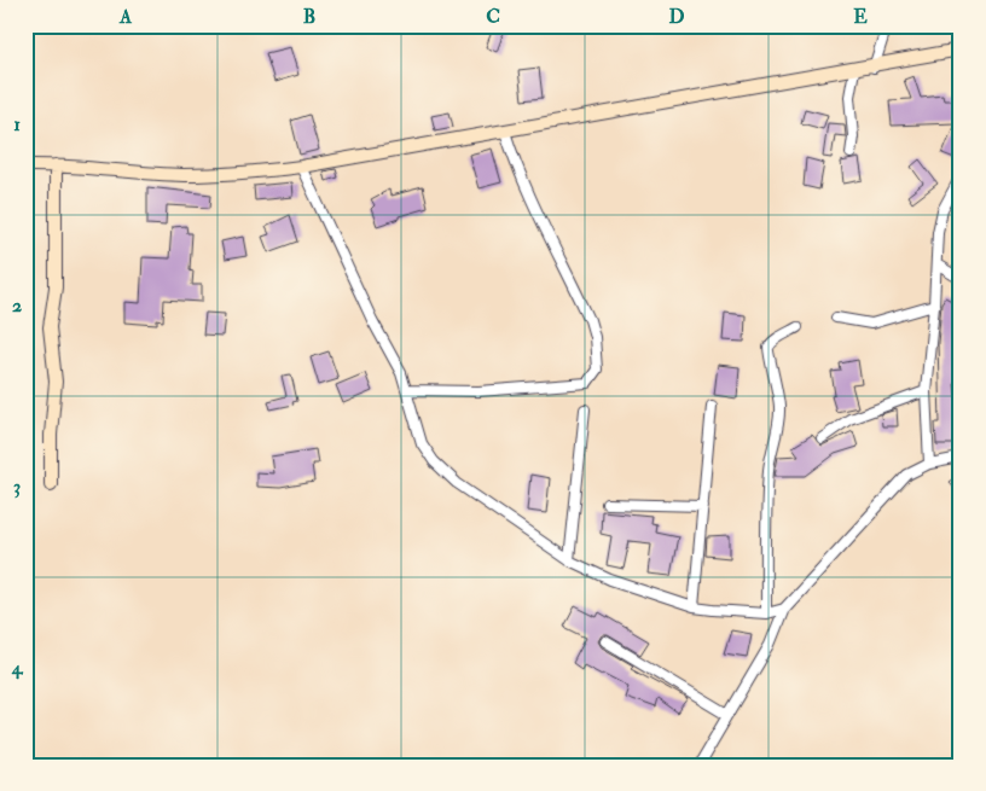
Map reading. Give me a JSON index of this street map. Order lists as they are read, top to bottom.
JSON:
{
  "grid": {
    "columns": [
      "A",
      "B",
      "C",
      "D",
      "E"
    ],
    "rows": [
      "1",
      "2",
      "3",
      "4"
    ]
  }
}
